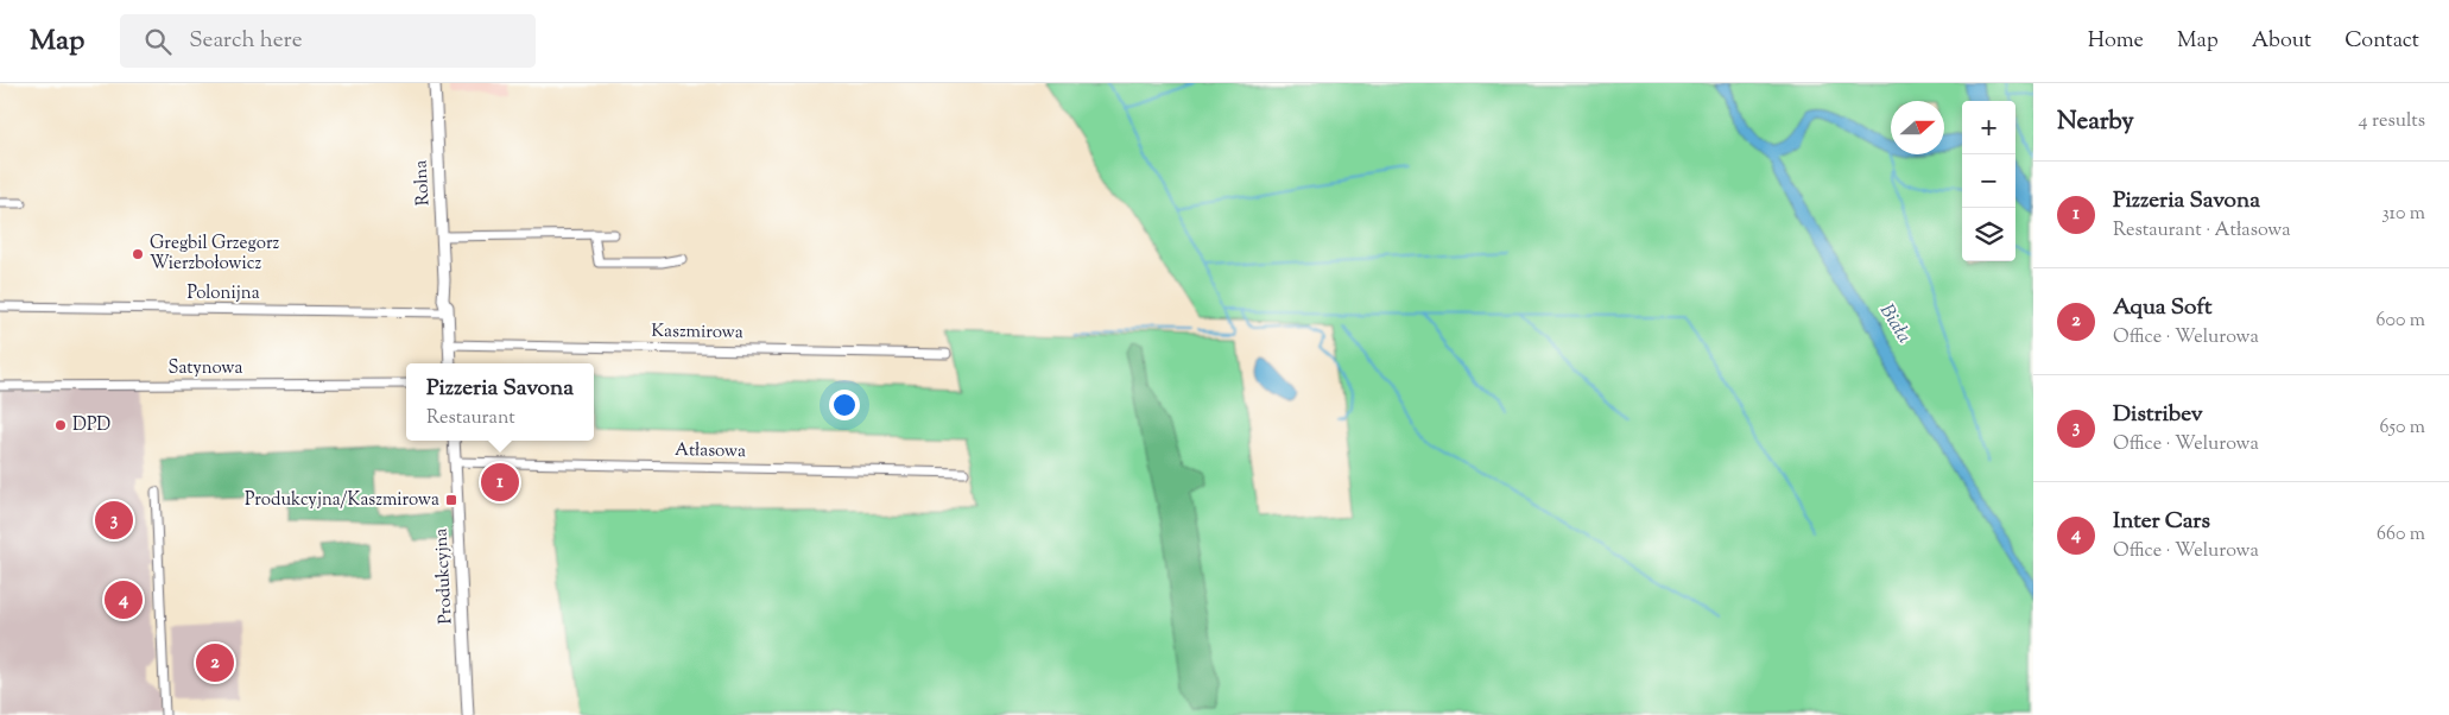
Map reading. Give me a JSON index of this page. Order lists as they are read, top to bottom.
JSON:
{
  "streets": {
    "street": [
      "Rolna",
      "Polonijna",
      "Kaszmirowa",
      "Satynowa",
      "Atłasowa",
      "Produkcyjna"
    ]
  },
  "crossings": [
    ["Rolna", "Polonijna"],
    ["Atłasowa", "Produkcyjna"]
  ],
  "water": ["Biała"],
  "places": {
    "other": ["Gregbil Grzegorz Wierzbołowicz", "DPD"],
    "transit": ["Produkcyjna/Kaszmirowa"]
  },
  "north": "right",
  "page": {
    "header": "Map",
    "search": "Search here",
    "nav": [
      "Home",
      "Map",
      "About",
      "Contact"
    ],
    "heading": ["Nearby", "4 results"],
    "map_buttons": ["+", "−"],
    "list": [
      {
        "mark": "1",
        "name": "Pizzeria Savona",
        "note": "Restaurant · Atłasowa",
        "value": "310 m"
      },
      {
        "mark": "2",
        "name": "Aqua Soft",
        "note": "Office · Welurowa",
        "value": "600 m"
      },
      {
        "mark": "3",
        "name": "Distribev",
        "note": "Office · Welurowa",
        "value": "650 m"
      },
      {
        "mark": "4",
        "name": "Inter Cars",
        "note": "Office · Welurowa",
        "value": "660 m"
      }
    ],
    "popup": ["Pizzeria Savona", "Restaurant"],
    "pins": [
      "1",
      "3",
      "4",
      "2"
    ]
  }
}
